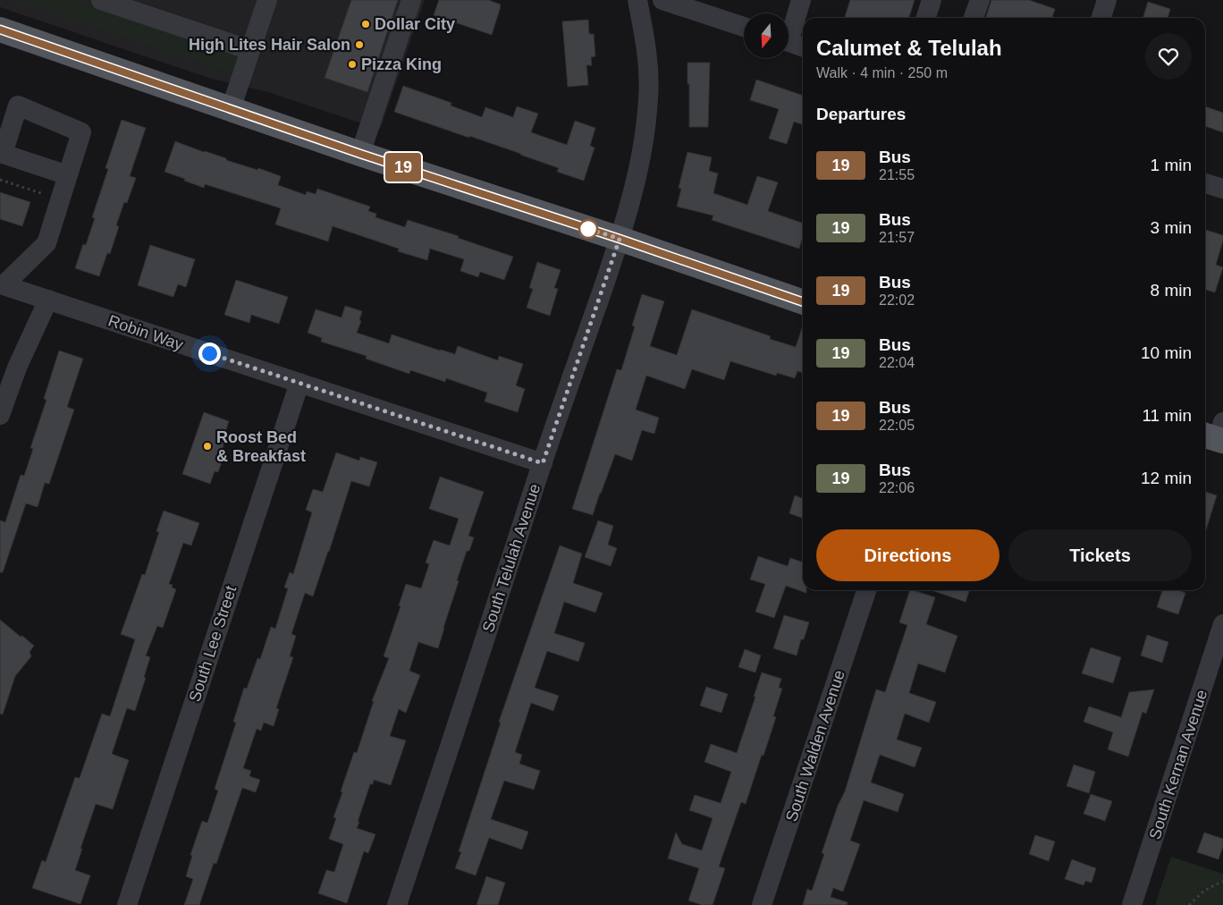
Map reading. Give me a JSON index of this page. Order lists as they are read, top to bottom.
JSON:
{
  "streets": {
    "street": [
      "Robin Way",
      "South Telulah Avenue",
      "South Lee Street",
      "South Walden Avenue",
      "South Kernan Avenue"
    ]
  },
  "crossings": [
    ["Robin Way", "South Telulah Avenue"],
    ["Robin Way", "South Lee Street"]
  ],
  "places": [
    "Dollar City",
    "High Lites Hair Salon",
    "Pizza King",
    "Roost Bed & Breakfast"
  ],
  "lines": ["bus line 19"],
  "north": "bottom",
  "page": {
    "on_map": "19",
    "heading": [
      ["Calumet & Telulah", "Walk · 4 min · 250 m"],
      "Departures"
    ],
    "list": [
      {
        "mark": "19",
        "name": "Bus",
        "note": "21:55",
        "value": "1 min"
      },
      {
        "mark": "19",
        "name": "Bus",
        "note": "21:57",
        "value": "3 min"
      },
      {
        "mark": "19",
        "name": "Bus",
        "note": "22:02",
        "value": "8 min"
      },
      {
        "mark": "19",
        "name": "Bus",
        "note": "22:04",
        "value": "10 min"
      },
      {
        "mark": "19",
        "name": "Bus",
        "note": "22:05",
        "value": "11 min"
      },
      {
        "mark": "19",
        "name": "Bus",
        "note": "22:06",
        "value": "12 min"
      }
    ],
    "buttons": ["Directions", "Tickets"]
  }
}
